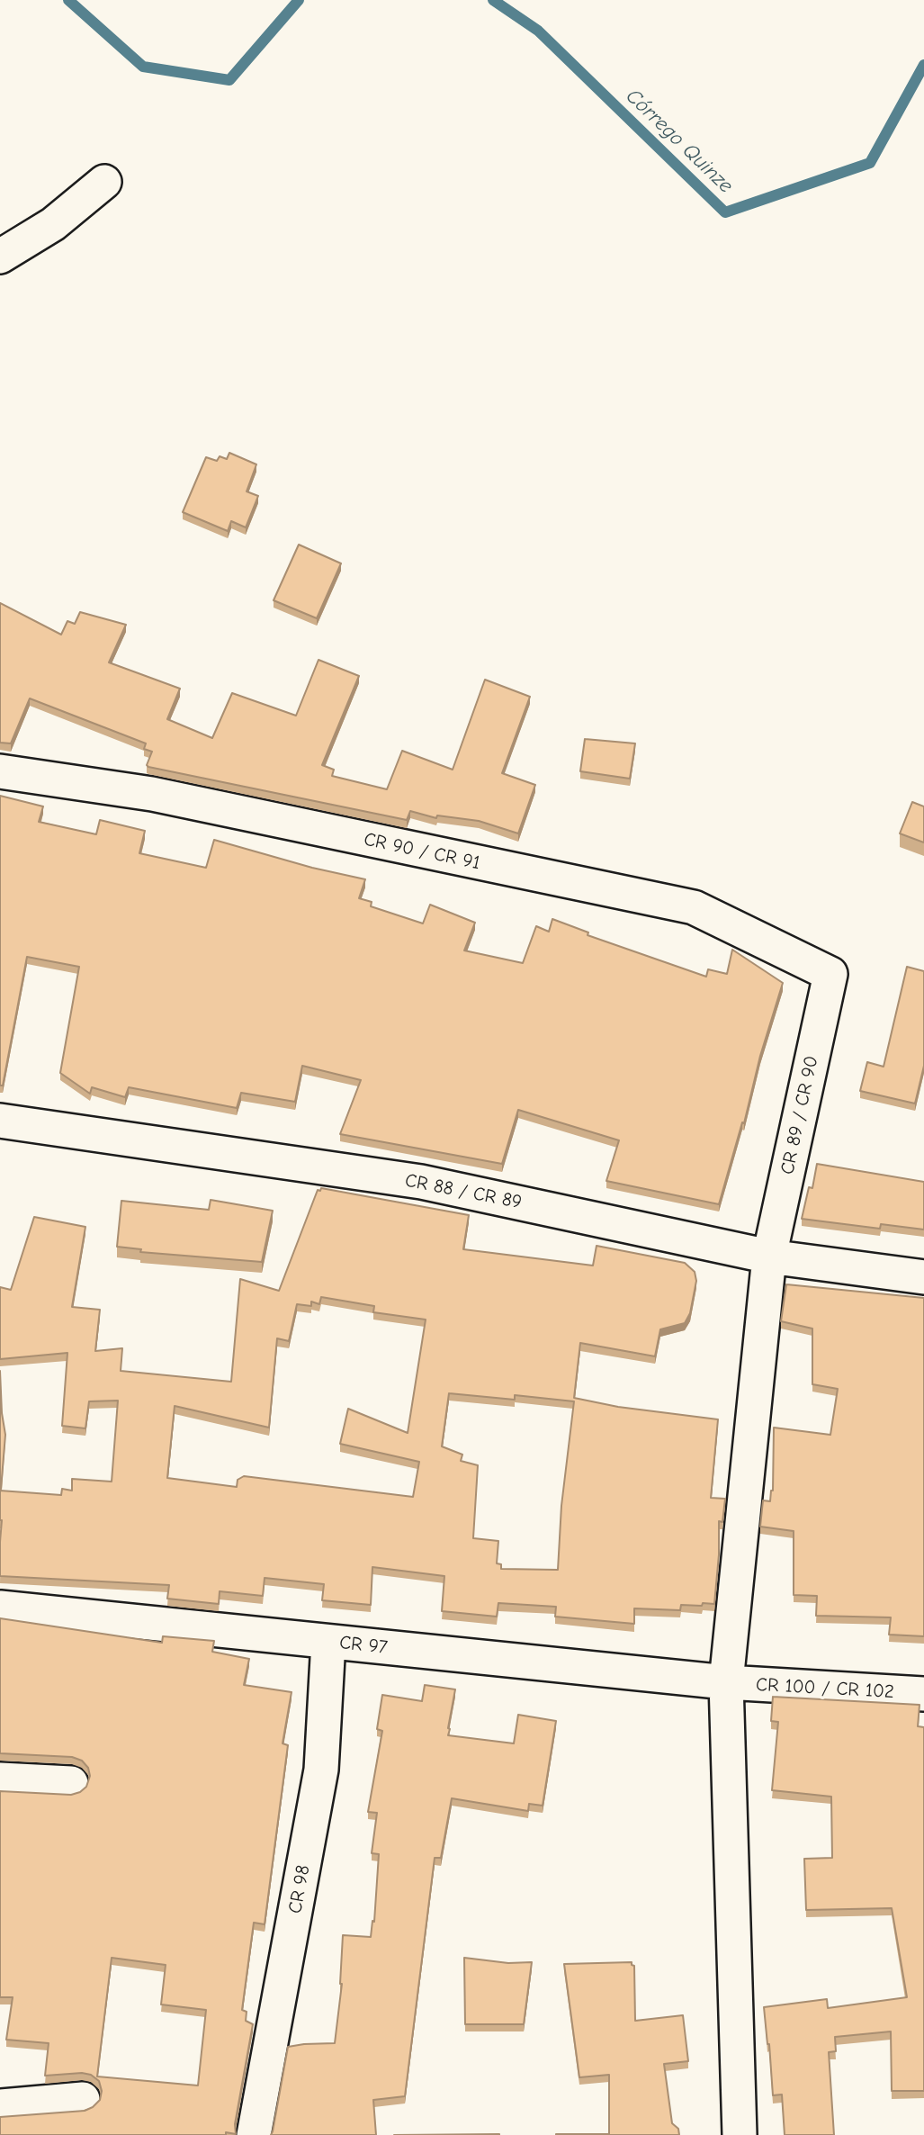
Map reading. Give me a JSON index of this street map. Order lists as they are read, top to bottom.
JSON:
{
  "streets": {
    "street": [
      "CR 90 / CR 91",
      "CR 89 / CR 90",
      "CR 88 / CR 89",
      "CR 97",
      "CR 100 / CR 102",
      "CR 98"
    ]
  },
  "crossings": [
    ["CR 90 / CR 91", "CR 89 / CR 90"],
    ["CR 89 / CR 90", "CR 88 / CR 89"],
    ["CR 89 / CR 90", "CR 97"],
    ["CR 89 / CR 90", "CR 100 / CR 102"],
    ["CR 97", "CR 100 / CR 102"],
    ["CR 97", "CR 98"]
  ],
  "water": ["Córrego Quinze"]
}
